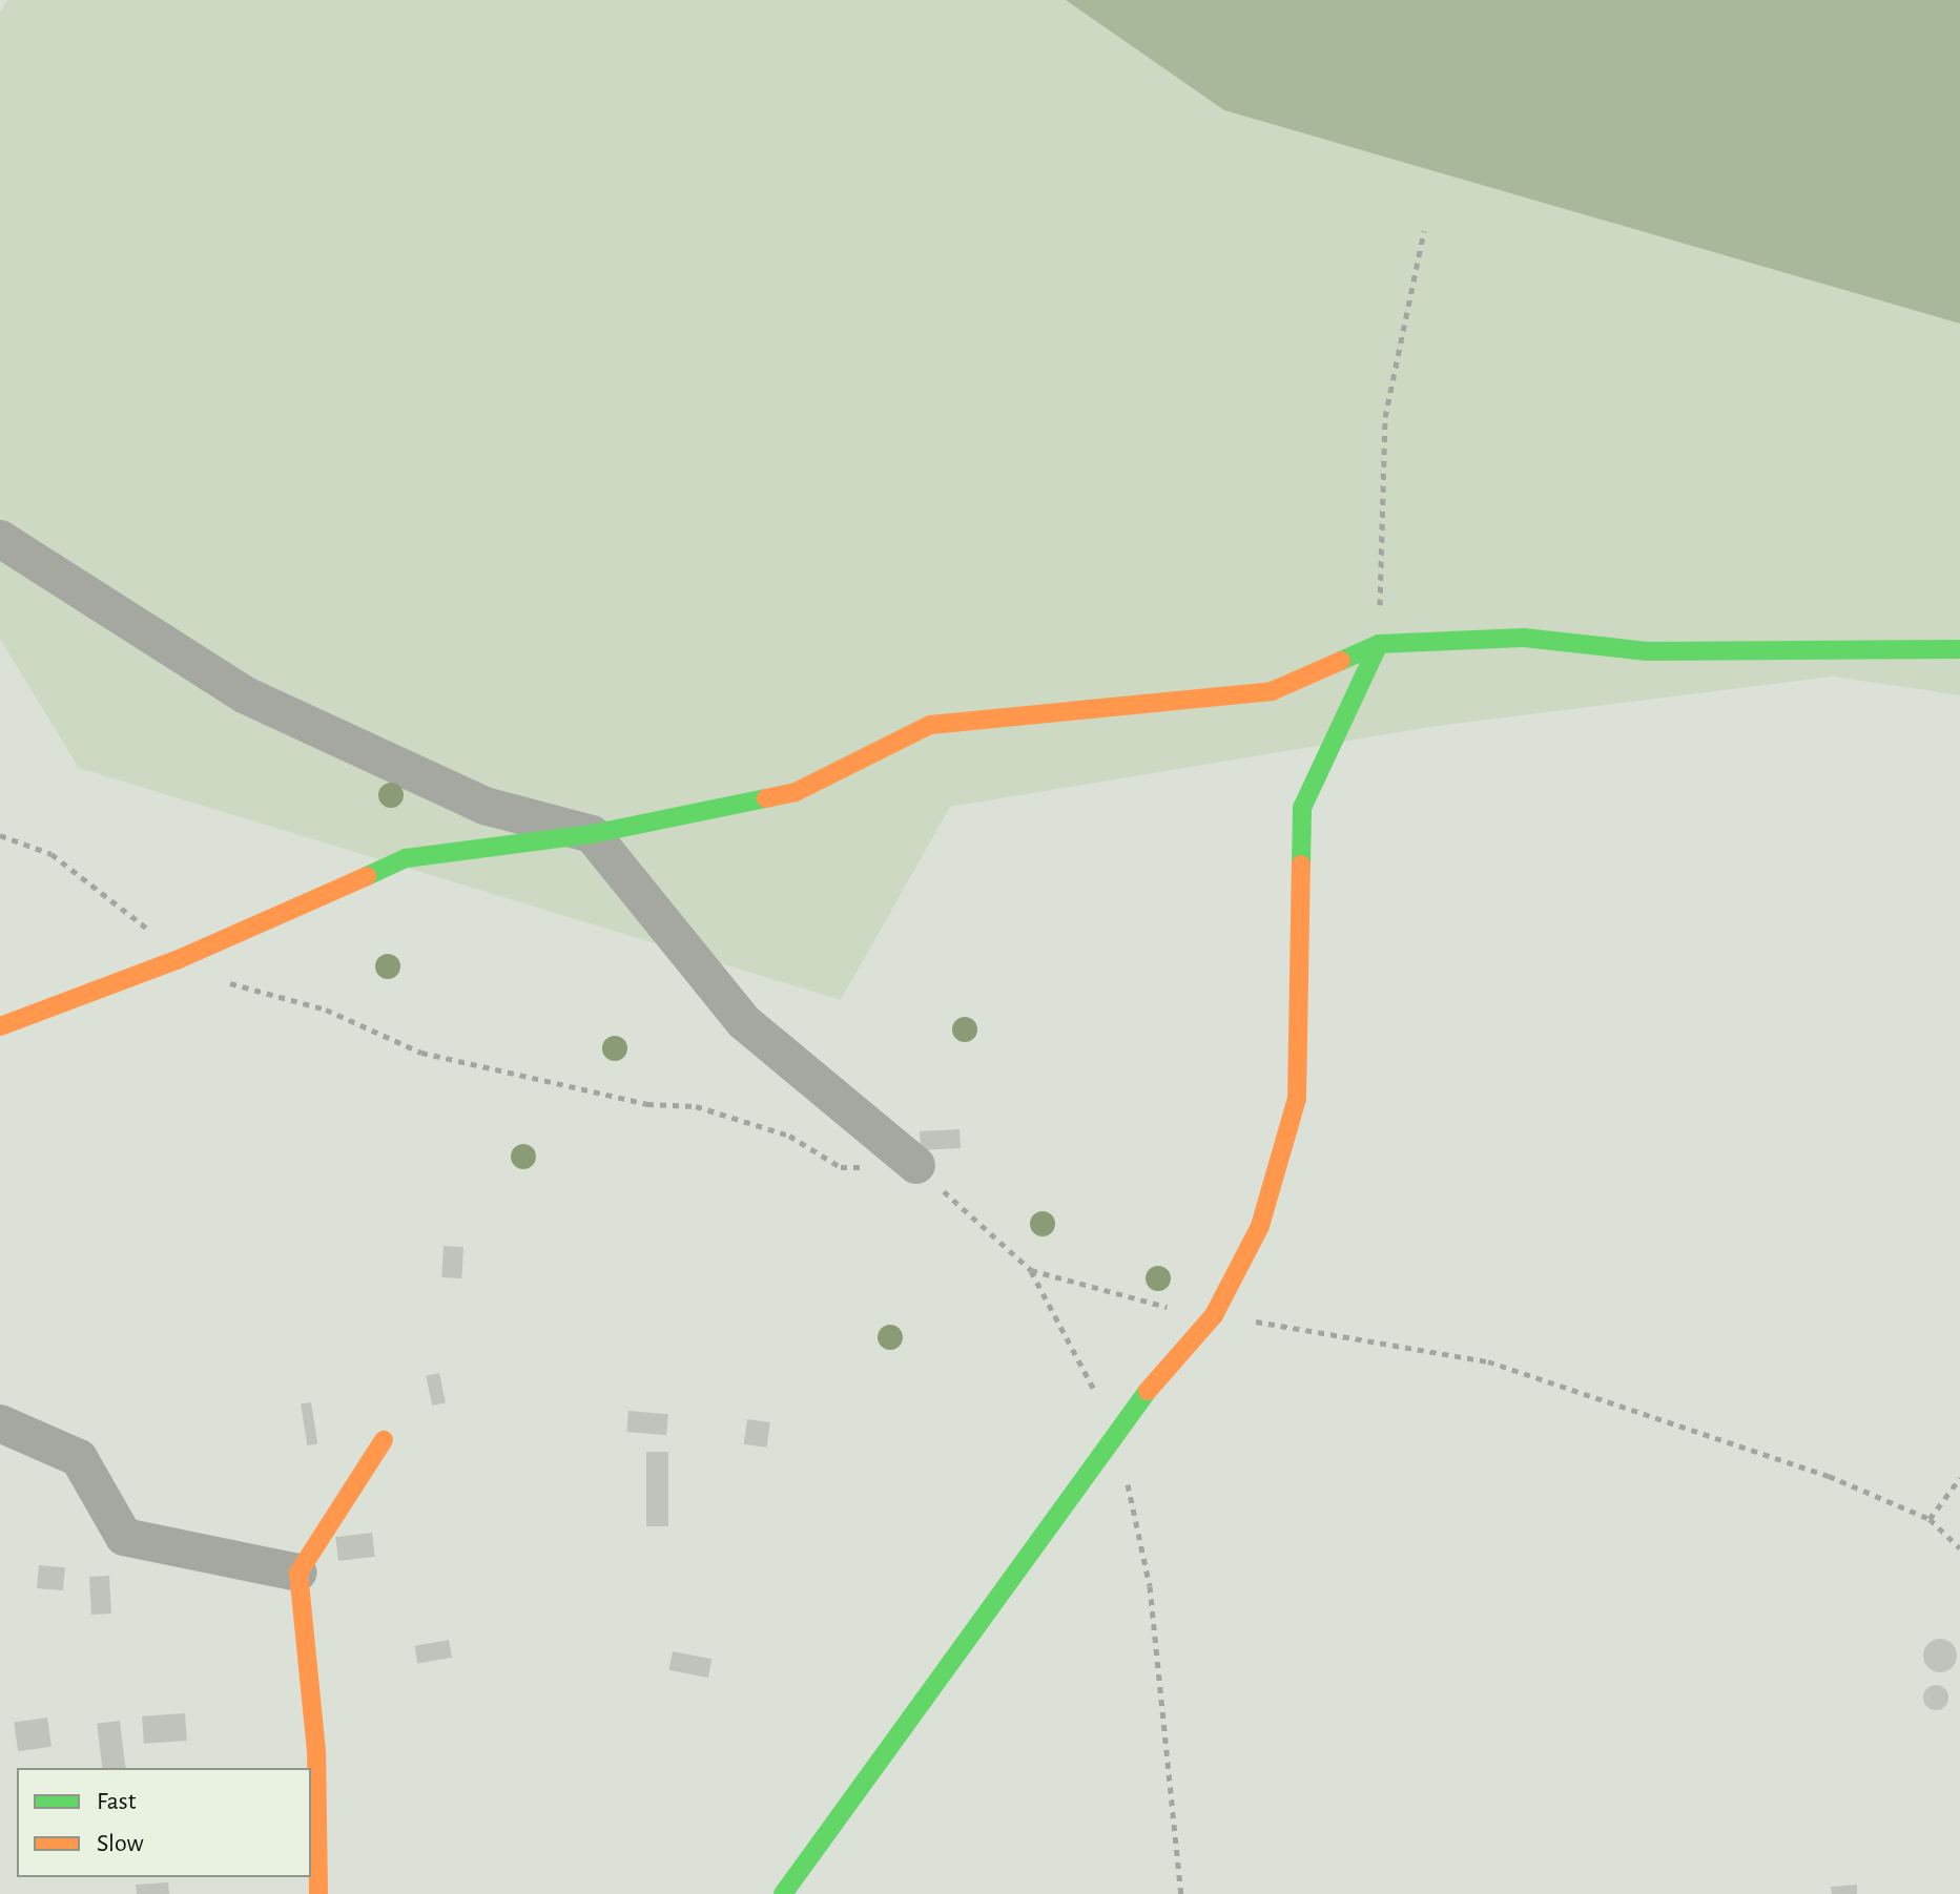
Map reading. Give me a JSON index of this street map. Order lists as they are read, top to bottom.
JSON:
{
  "legend": ["Fast", "Slow"]
}
